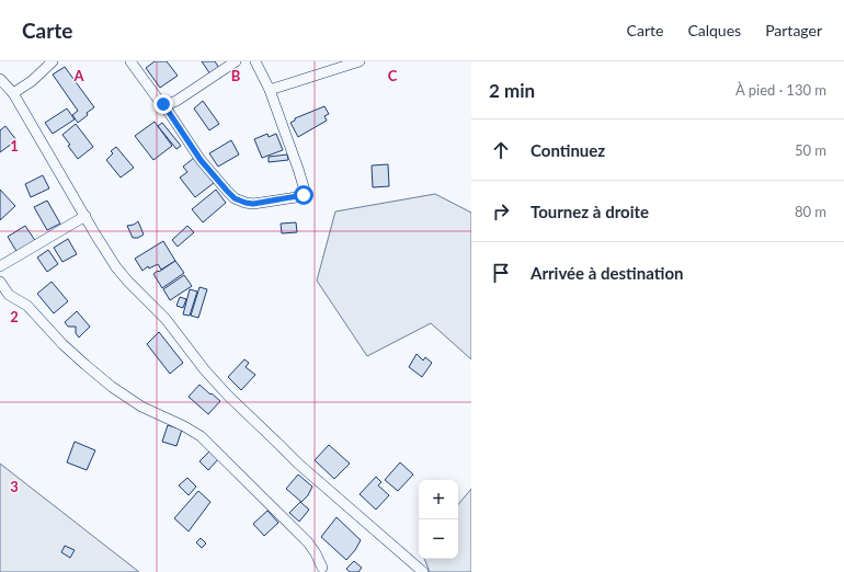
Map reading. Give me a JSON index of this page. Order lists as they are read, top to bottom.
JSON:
{
  "page": {
    "header": "Carte",
    "nav": ["Carte", "Calques", "Partager"],
    "heading": ["2 min", "À pied · 130 m"],
    "list": [
      ["Continuez", "50 m"],
      ["Tournez à droite", "80 m"],
      "Arrivée à destination"
    ],
    "map_buttons": ["+", "−"]
  },
  "grid": {
    "columns": ["A", "B", "C"],
    "rows": ["1", "2", "3"]
  }
}
